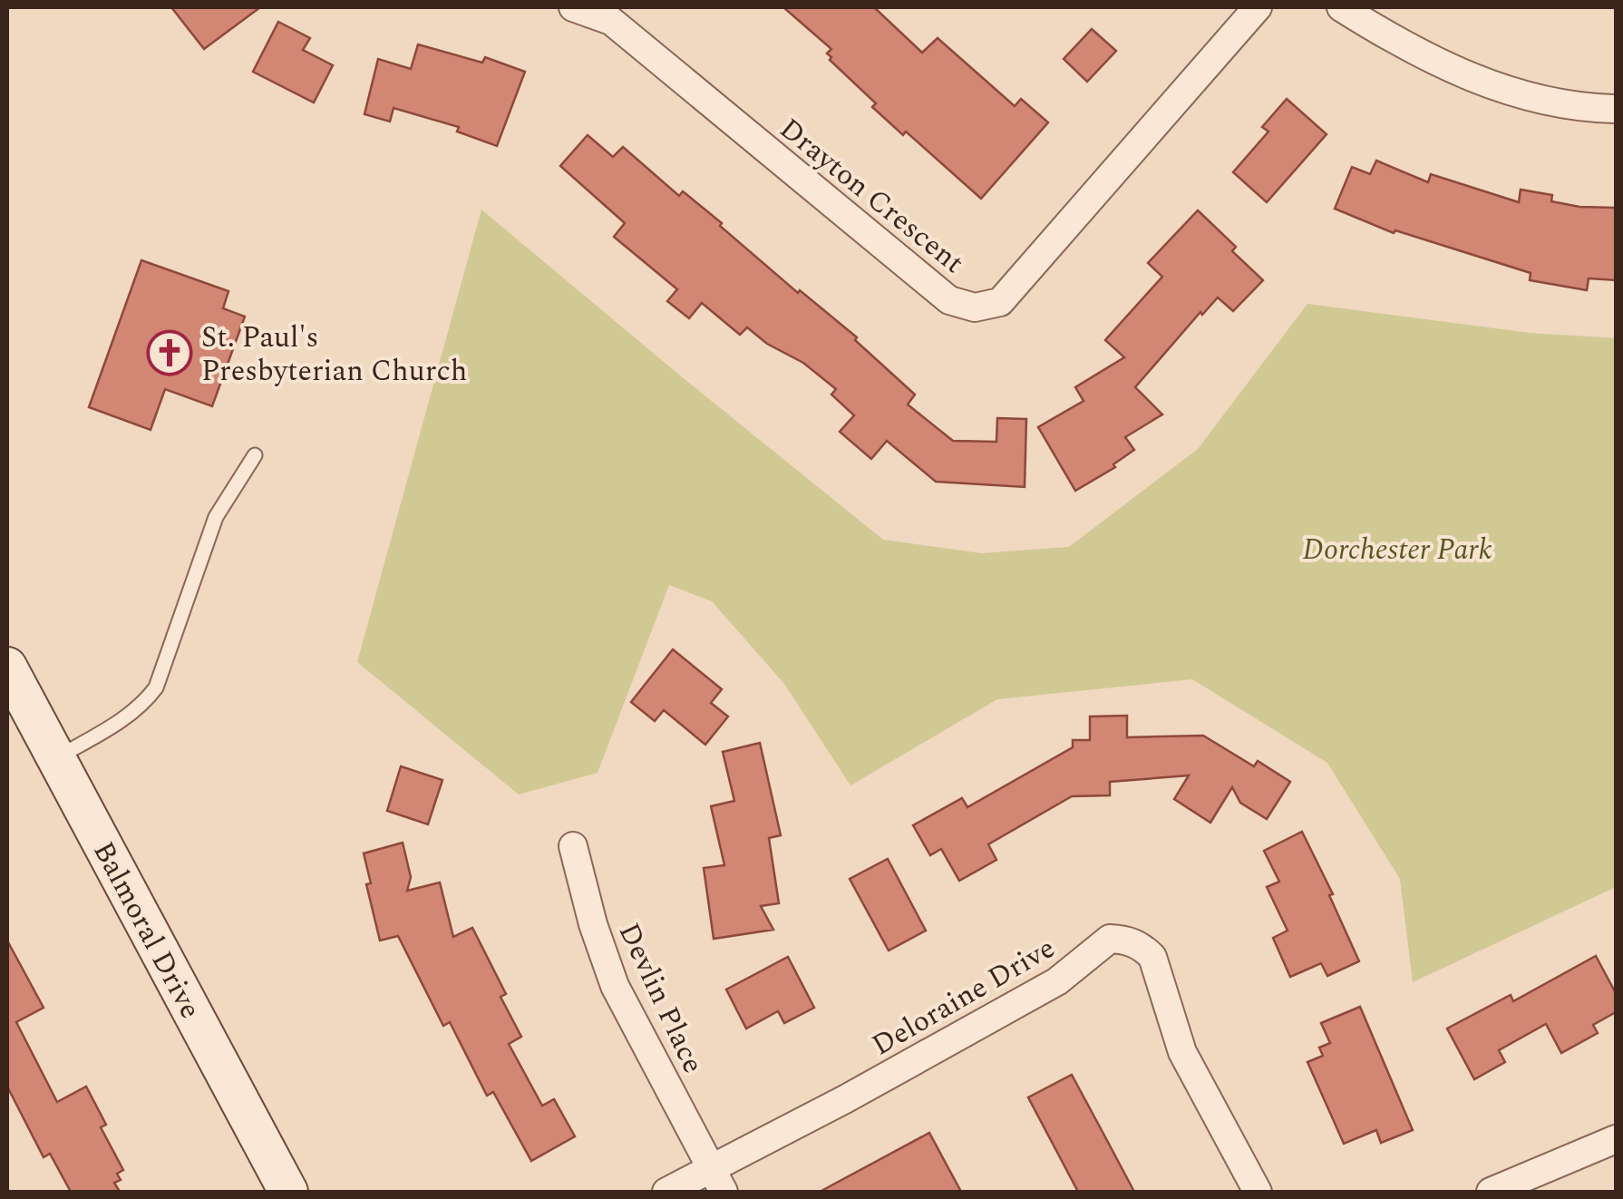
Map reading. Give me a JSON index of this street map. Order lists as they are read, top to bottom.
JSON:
{
  "streets": {
    "street": [
      "Drayton Crescent",
      "Balmoral Drive",
      "Deloraine Drive",
      "Devlin Place"
    ]
  },
  "crossings": [
    ["Deloraine Drive", "Devlin Place"]
  ],
  "parks": ["Dorchester Park"],
  "places": {
    "church": ["St. Paul's Presbyterian Church"]
  }
}
